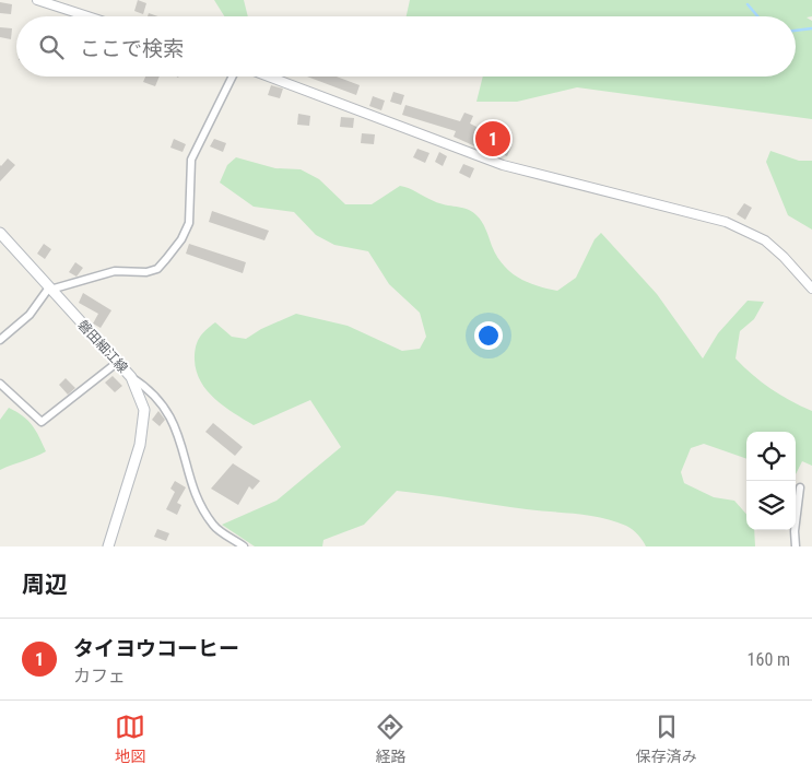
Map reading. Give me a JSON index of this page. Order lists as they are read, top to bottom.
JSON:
{
  "streets": {
    "main road": ["磐田細江線"]
  },
  "page": {
    "search": "ここで検索",
    "pins": "1",
    "heading": "周辺",
    "list": [
      {
        "mark": "1",
        "name": "タイヨウコーヒー",
        "note": "カフェ",
        "value": "160 m"
      }
    ],
    "nav": ["地図", "経路", "保存済み"]
  }
}
